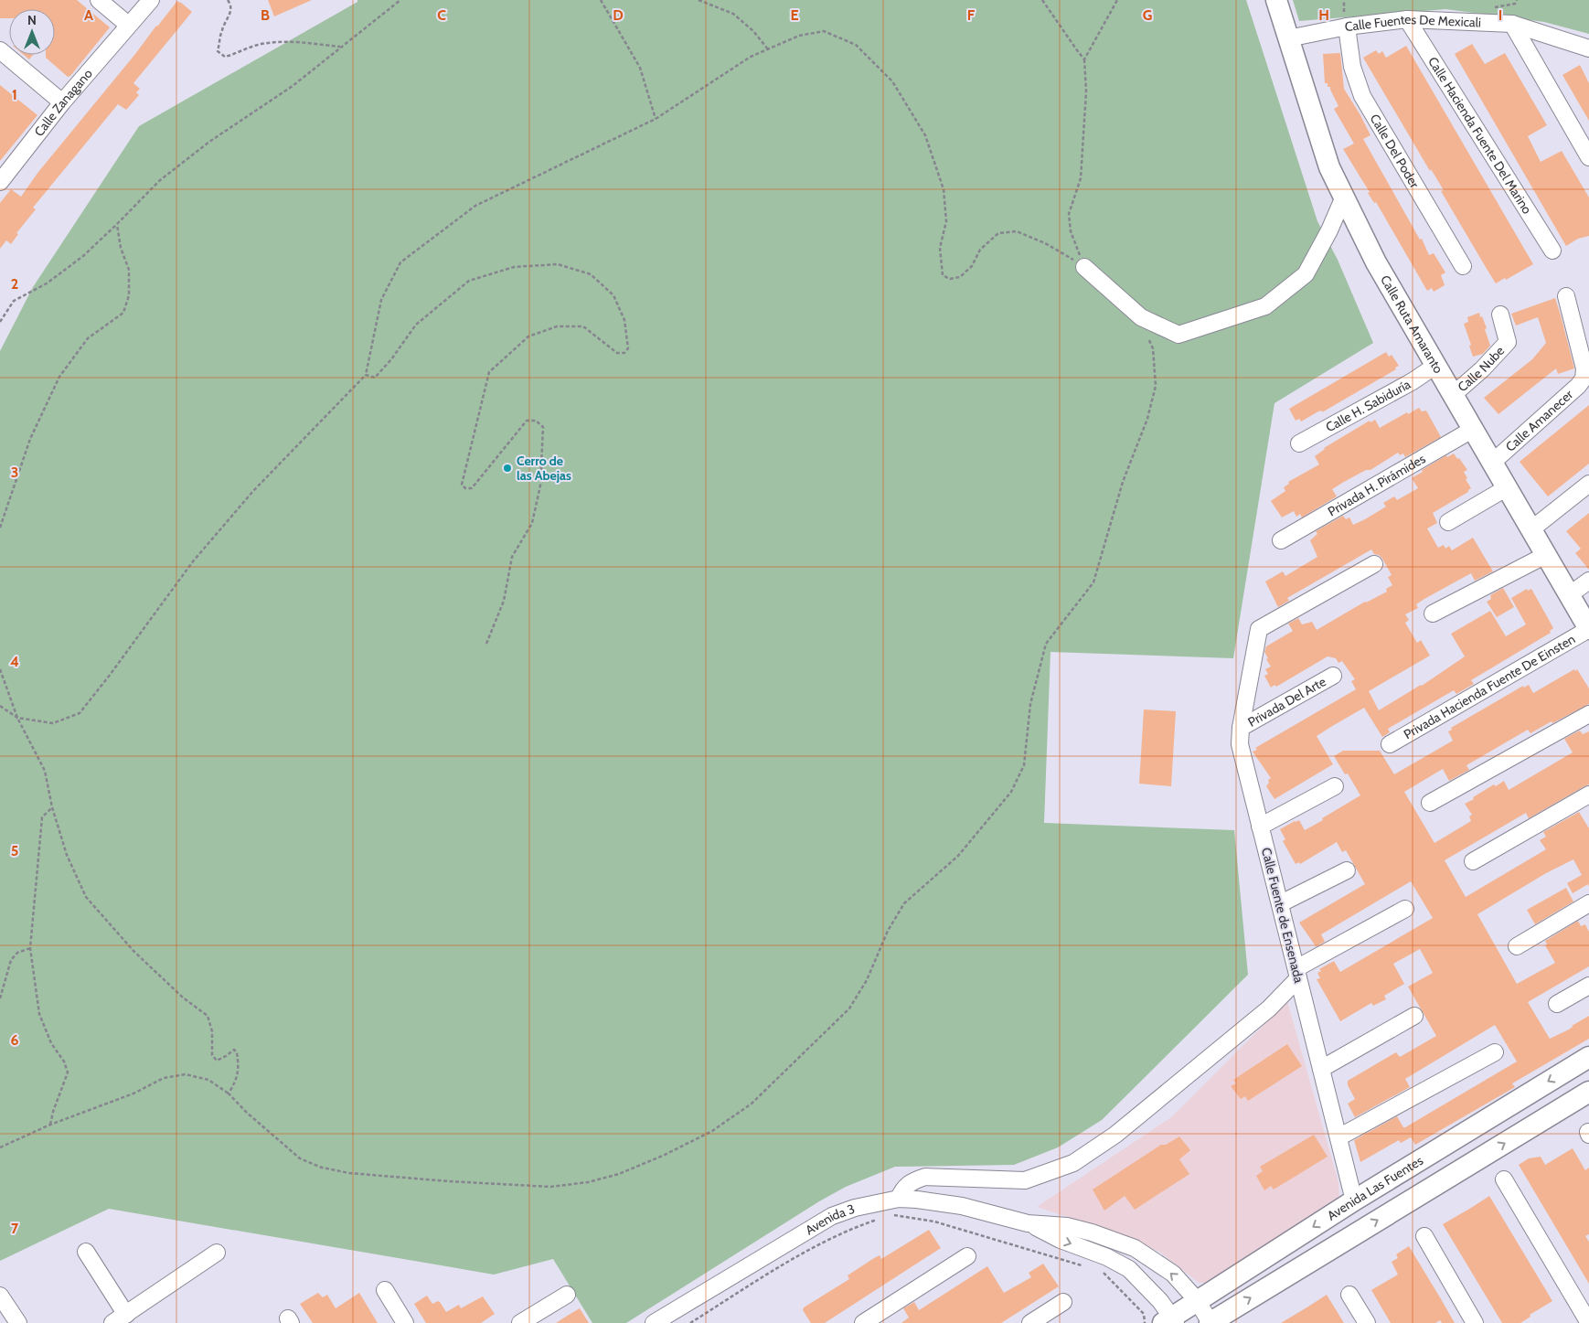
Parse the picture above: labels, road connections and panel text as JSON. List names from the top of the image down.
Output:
{
  "streets": {
    "main road": ["Calle Ruta Amaranto", "Avenida Las Fuentes"],
    "street": [
      "Calle Fuentes De Mexicali",
      "Calle Zanagano",
      "Calle Hacienda Fuente Del Marino",
      "Calle Del Poder",
      "Calle Nube",
      "Calle H. Sabiduría",
      "Calle Amanecer",
      "Privada H. Pirámides",
      "Privada Hacienda Fuente De Einsten",
      "Privada Del Arte",
      "Calle Fuente de Ensenada",
      "Avenida 3"
    ]
  },
  "crossings": [
    ["Calle Fuentes De Mexicali", "Calle Hacienda Fuente Del Marino"],
    ["Calle Fuentes De Mexicali", "Calle Del Poder"],
    ["Calle Fuentes De Mexicali", "Calle Ruta Amaranto"],
    ["Calle Ruta Amaranto", "Calle Nube"],
    ["Calle Ruta Amaranto", "Calle H. Sabiduría"],
    ["Calle Ruta Amaranto", "Calle Amanecer"],
    ["Calle Ruta Amaranto", "Privada H. Pirámides"],
    ["Calle Ruta Amaranto", "Privada Hacienda Fuente De Einsten"],
    ["Privada Del Arte", "Calle Fuente de Ensenada"],
    ["Calle Fuente de Ensenada", "Avenida Las Fuentes"],
    ["Avenida Las Fuentes", "Avenida 3"]
  ],
  "places": ["Cerro de las Abejas"],
  "north": "top",
  "grid": {
    "columns": [
      "A",
      "B",
      "C",
      "D",
      "E",
      "F",
      "G",
      "H",
      "I"
    ],
    "rows": [
      "1",
      "2",
      "3",
      "4",
      "5",
      "6",
      "7"
    ]
  }
}
